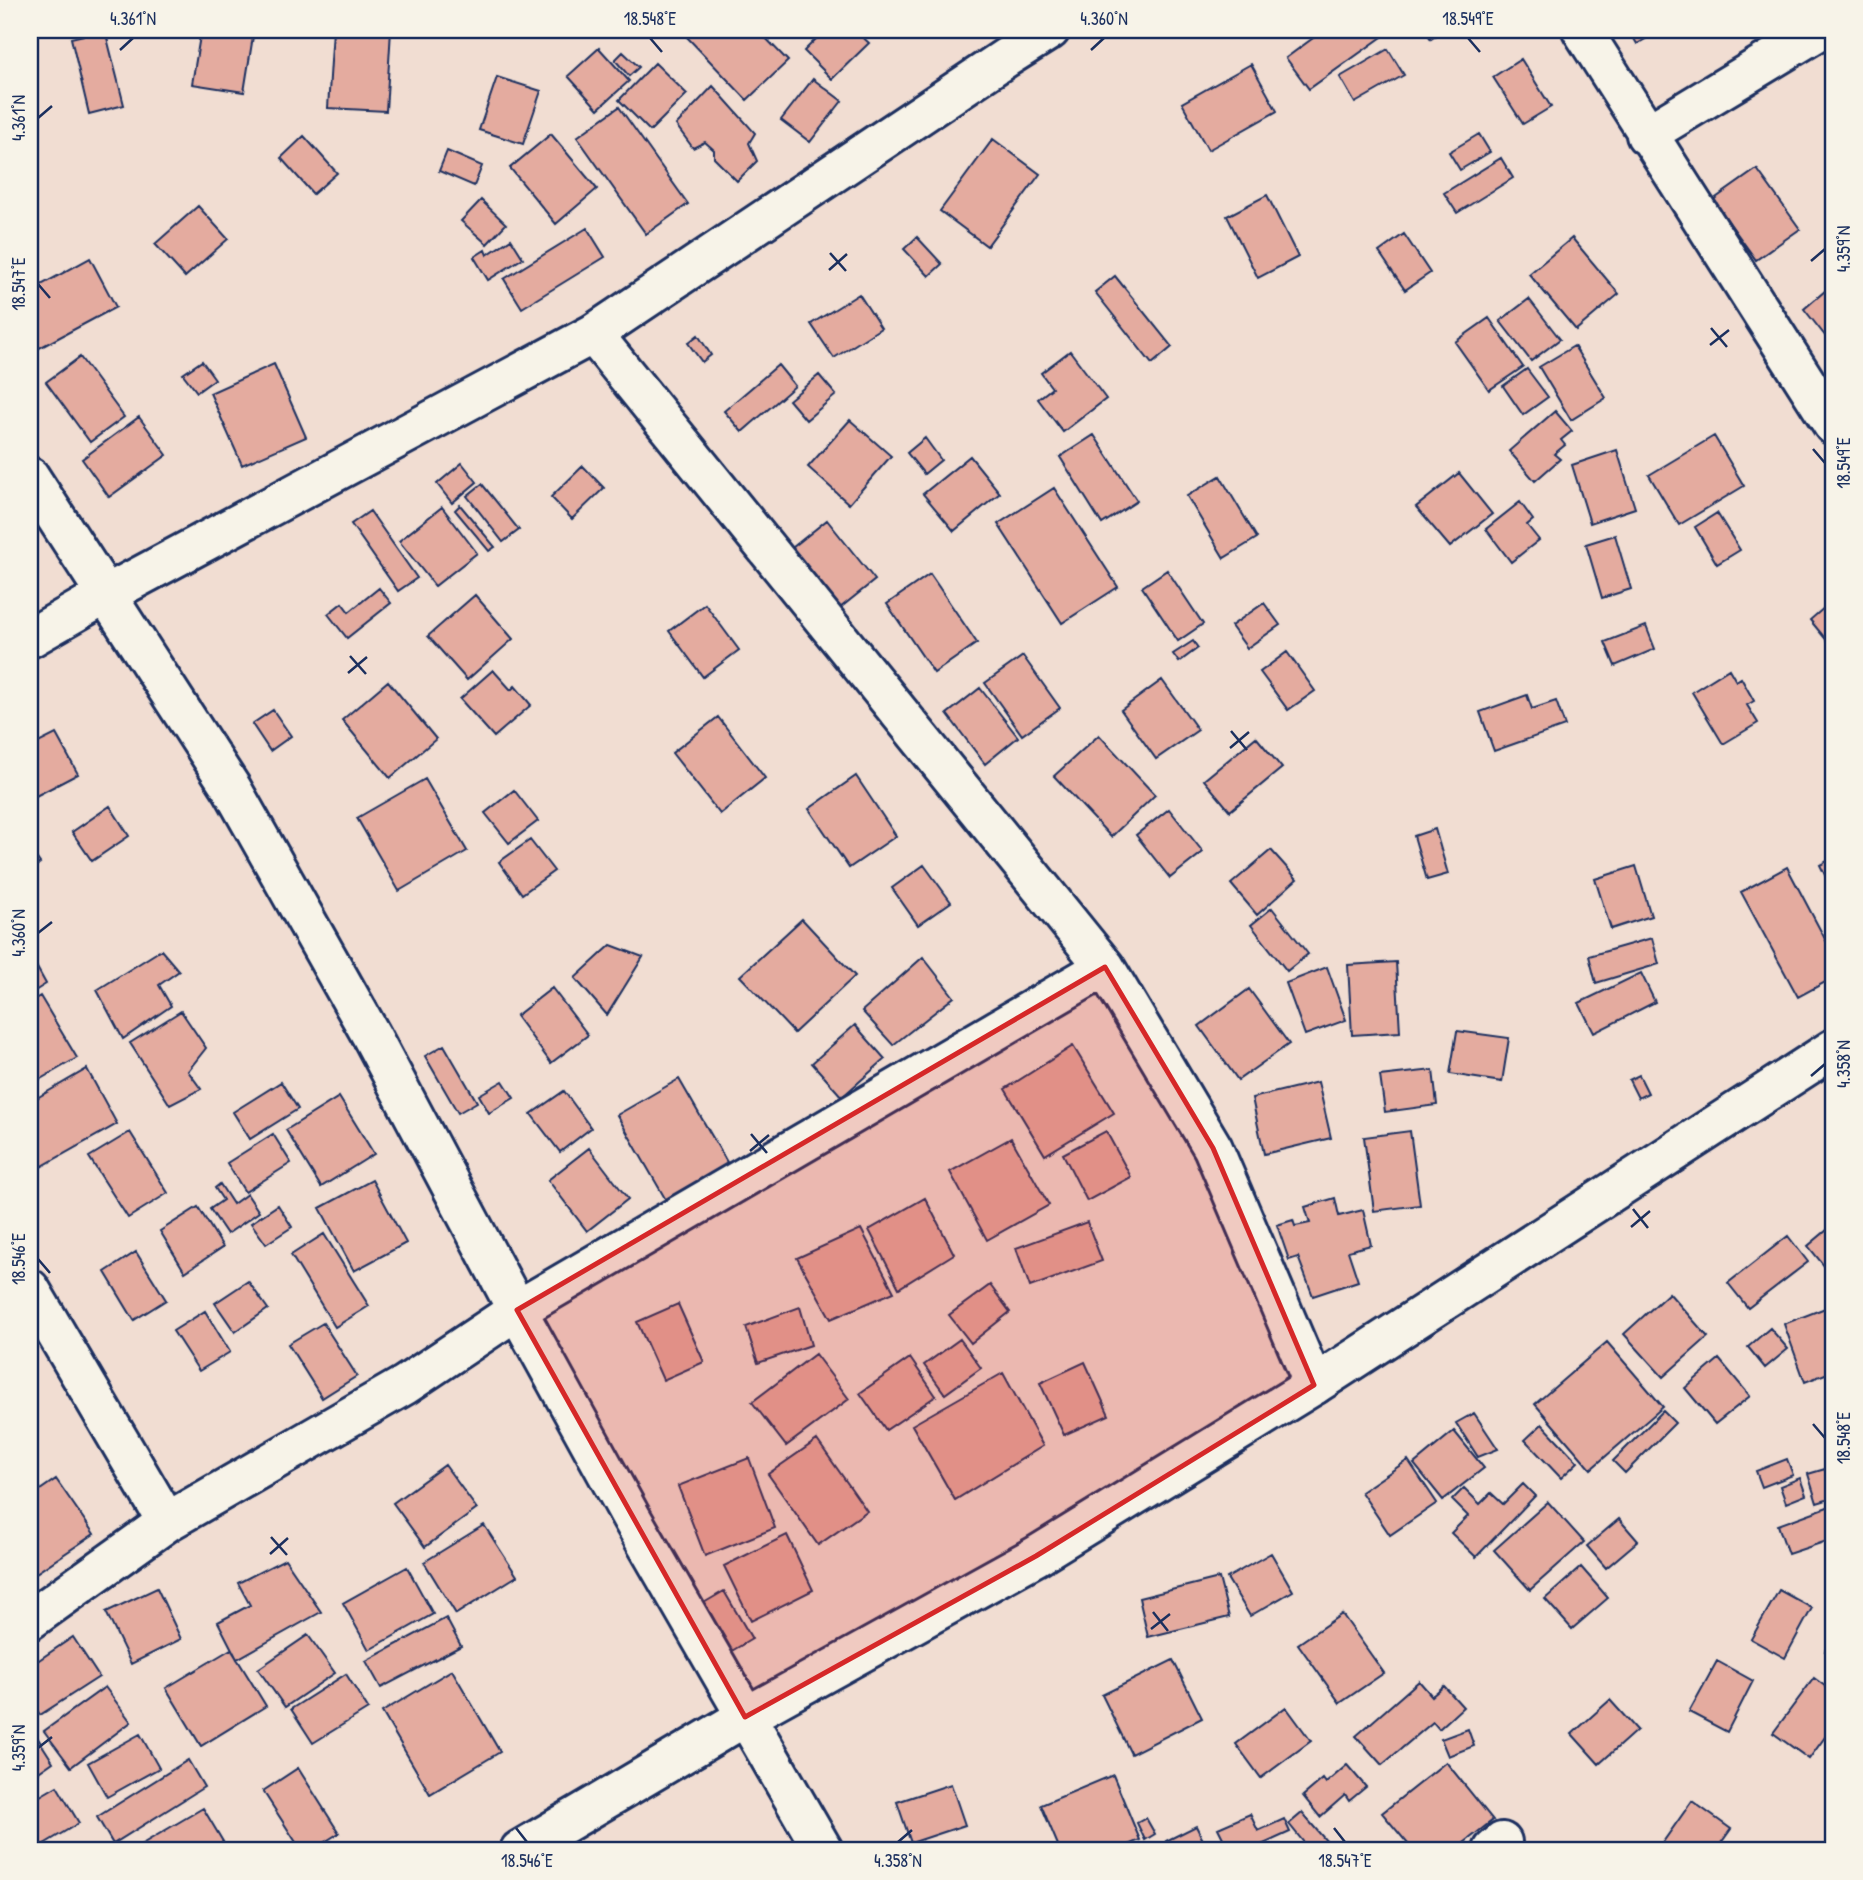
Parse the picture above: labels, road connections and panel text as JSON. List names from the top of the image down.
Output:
{
  "coordinates": [
    "4.361°N",
    "18.548°E",
    "4.360°N",
    "18.549°E",
    "4.359°N",
    "18.547°E",
    "4.358°N",
    "18.546°E"
  ]
}
